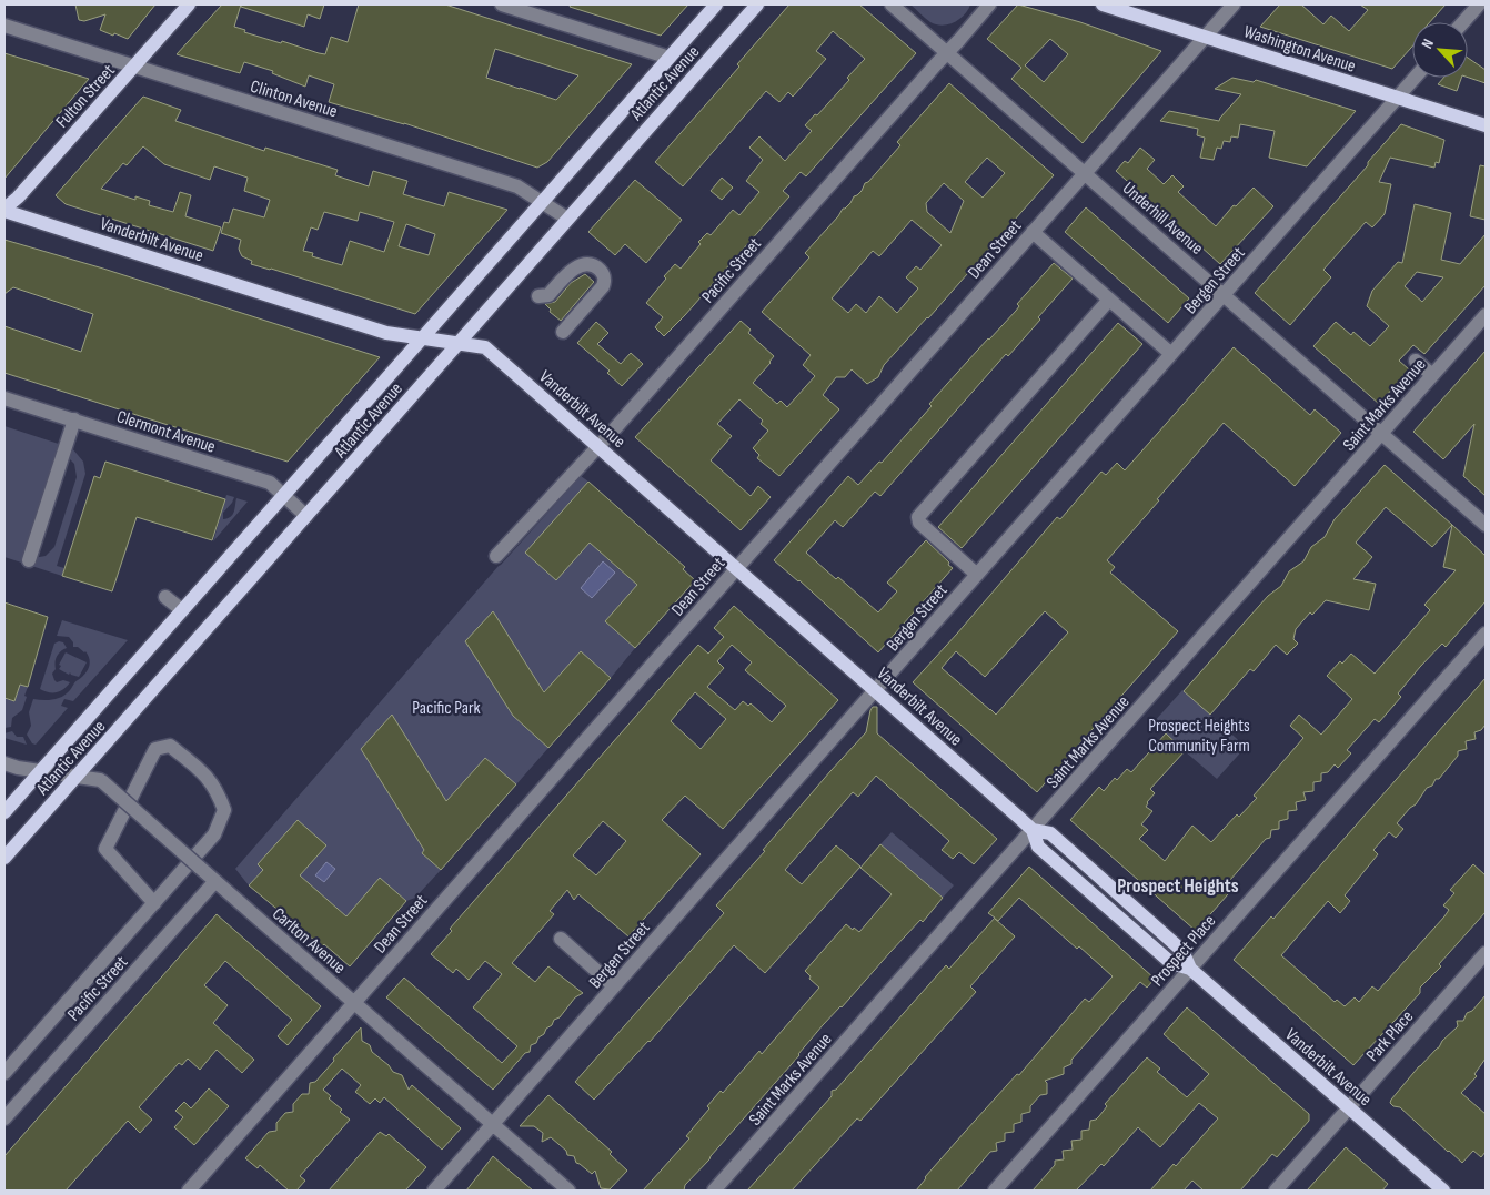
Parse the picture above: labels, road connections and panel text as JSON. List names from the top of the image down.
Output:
{
  "streets": {
    "main road": [
      "Washington Avenue",
      "Atlantic Avenue",
      "Fulton Street",
      "Vanderbilt Avenue"
    ],
    "street": [
      "Clinton Avenue",
      "Underhill Avenue",
      "Dean Street",
      "Pacific Street",
      "Bergen Street",
      "Saint Marks Avenue",
      "Clermont Avenue",
      "Carlton Avenue",
      "Prospect Place",
      "Park Place"
    ]
  },
  "crossings": [
    ["Washington Avenue", "Dean Street"],
    ["Washington Avenue", "Bergen Street"],
    ["Atlantic Avenue", "Clinton Avenue"],
    ["Atlantic Avenue", "Vanderbilt Avenue"],
    ["Atlantic Avenue", "Clermont Avenue"],
    ["Atlantic Avenue", "Carlton Avenue"],
    ["Fulton Street", "Clinton Avenue"],
    ["Fulton Street", "Vanderbilt Avenue"],
    ["Underhill Avenue", "Dean Street"],
    ["Underhill Avenue", "Pacific Street"],
    ["Underhill Avenue", "Bergen Street"],
    ["Underhill Avenue", "Saint Marks Avenue"],
    ["Vanderbilt Avenue", "Dean Street"],
    ["Vanderbilt Avenue", "Pacific Street"],
    ["Vanderbilt Avenue", "Bergen Street"],
    ["Vanderbilt Avenue", "Saint Marks Avenue"],
    ["Vanderbilt Avenue", "Prospect Place"],
    ["Vanderbilt Avenue", "Park Place"],
    ["Dean Street", "Carlton Avenue"],
    ["Pacific Street", "Carlton Avenue"],
    ["Bergen Street", "Carlton Avenue"]
  ],
  "districts": ["Prospect Heights"],
  "parks": ["Pacific Park", "Prospect Heights Community Farm"],
  "north": "top left"
}
